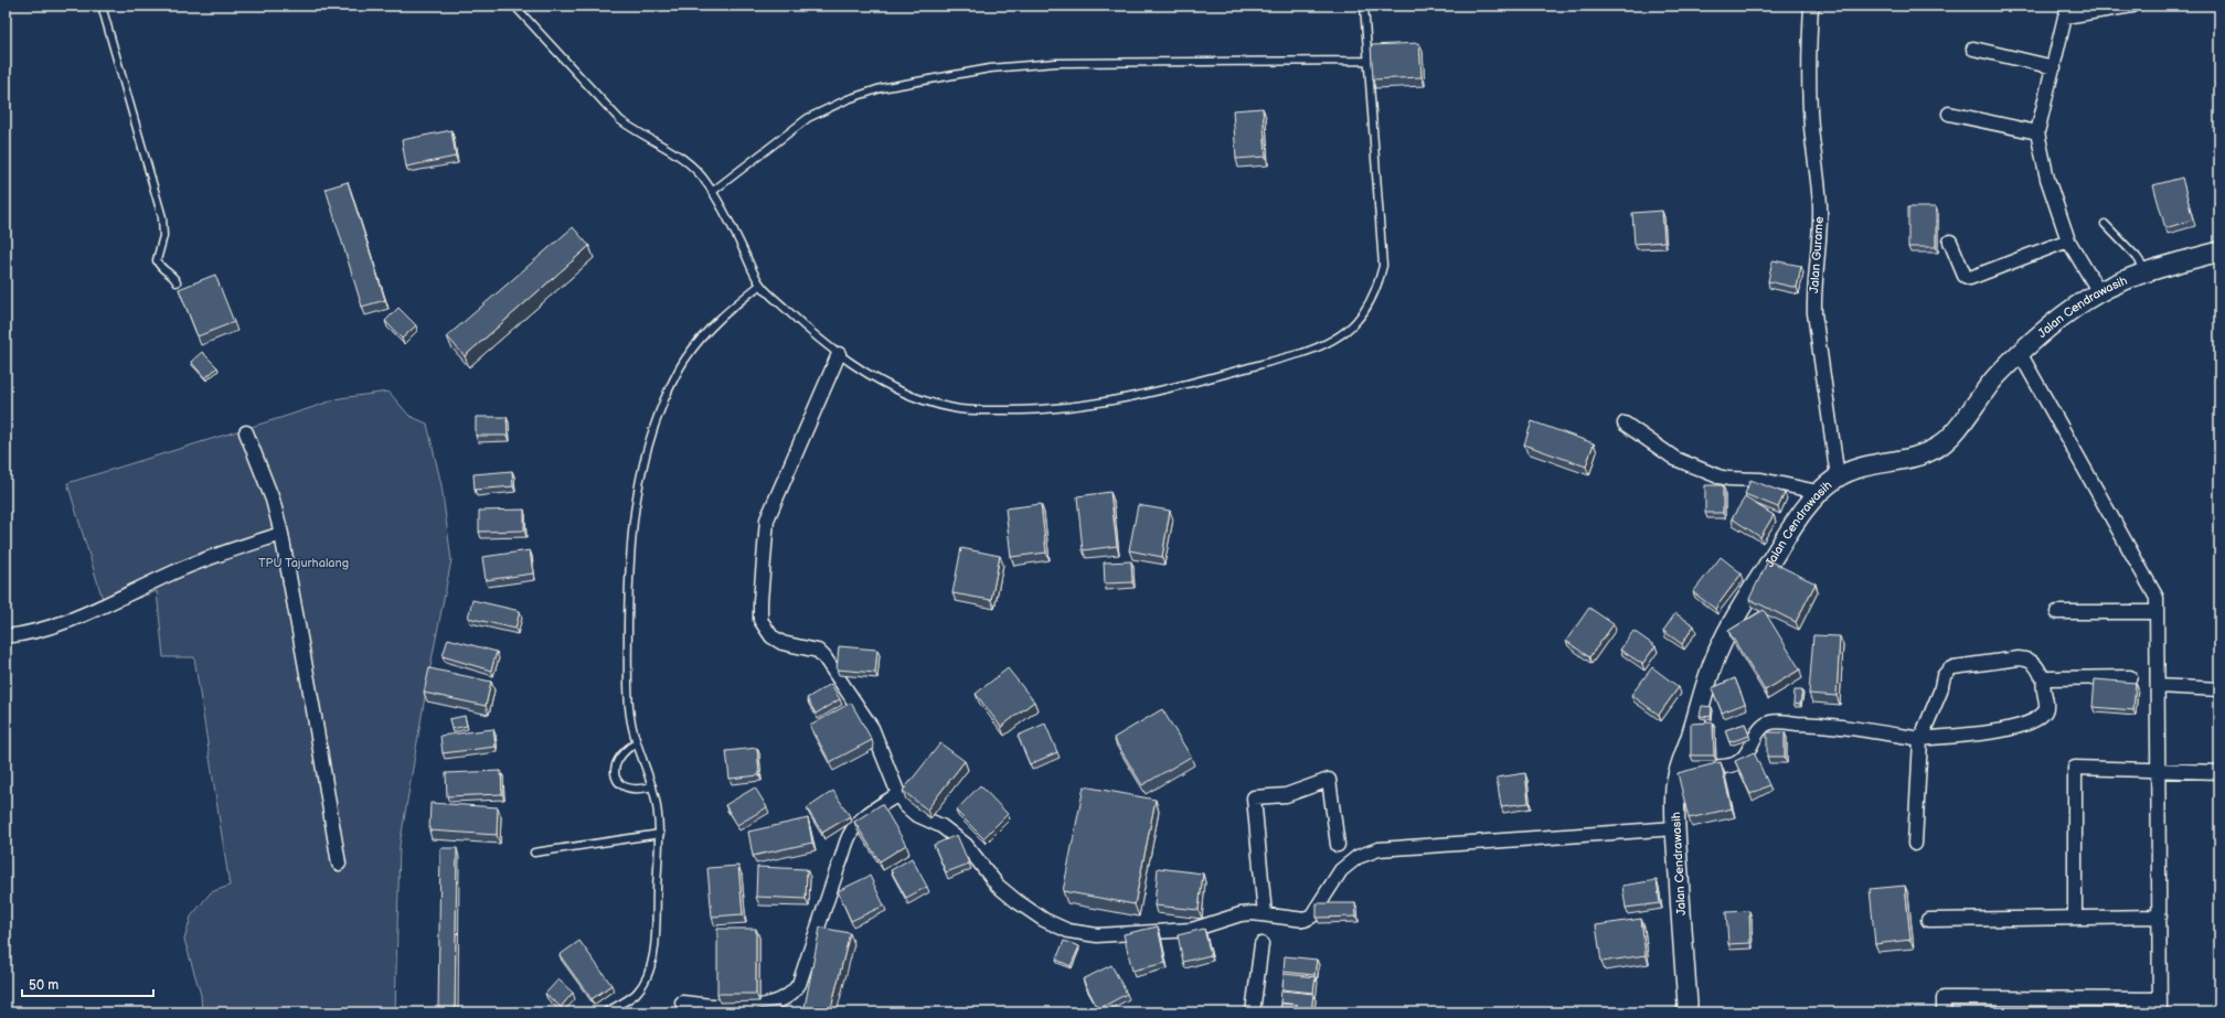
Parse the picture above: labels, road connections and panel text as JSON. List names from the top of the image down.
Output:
{
  "streets": {
    "street": ["Jalan Gurame", "Jalan Cendrawasih"]
  },
  "crossings": [
    ["Jalan Gurame", "Jalan Cendrawasih"]
  ],
  "parks": ["TPU Tajurhalang"],
  "scale_bar": "50 m"
}
